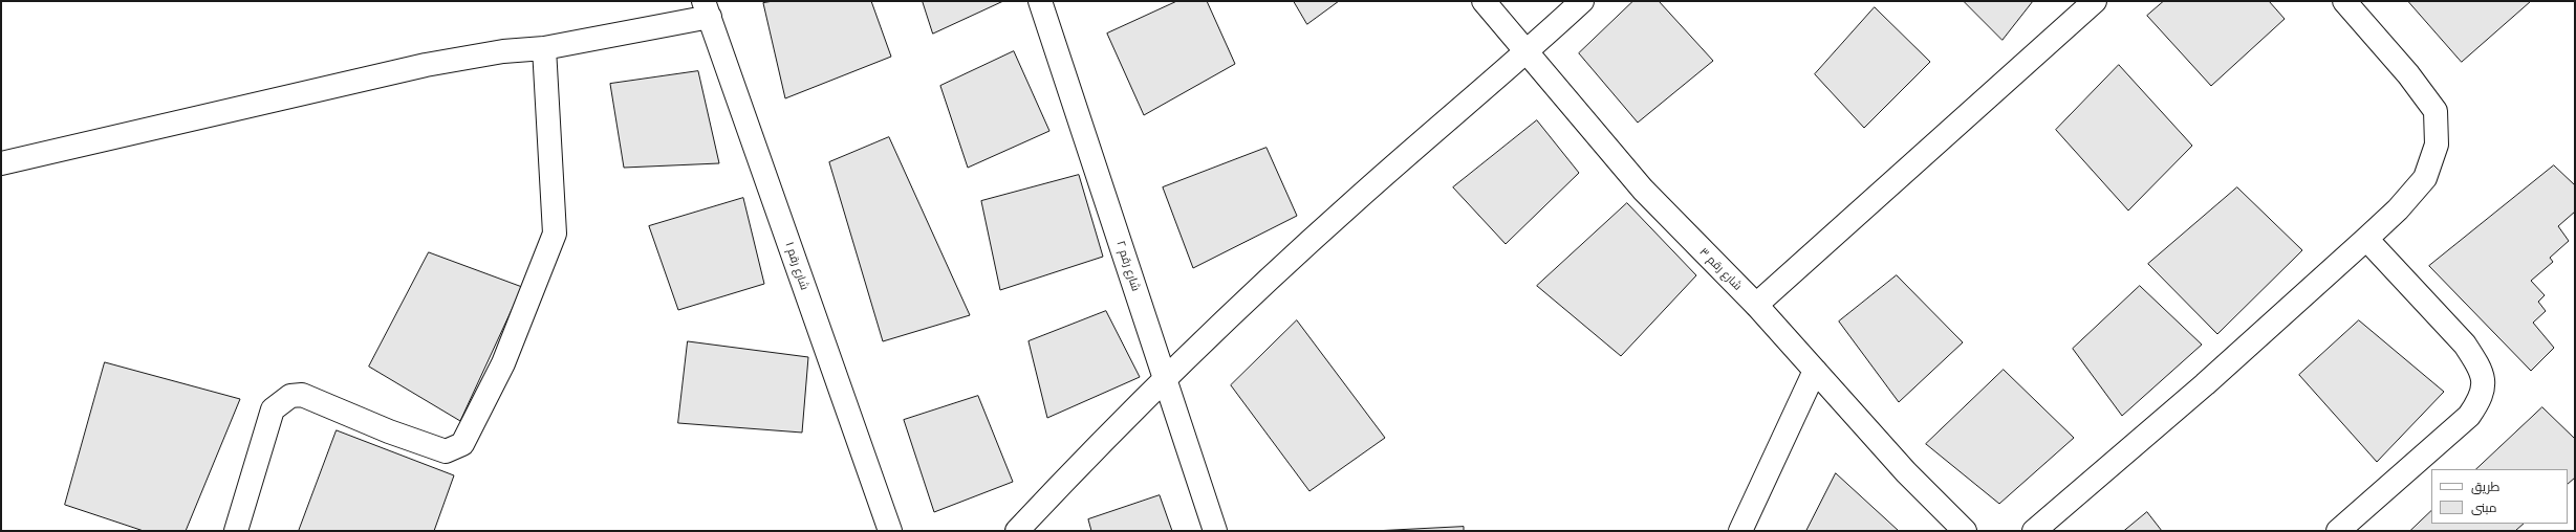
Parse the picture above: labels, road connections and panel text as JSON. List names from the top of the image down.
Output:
{
  "streets": {
    "street": ["شارع رقم ١", "شارع رقم ٢", "شارع رقم ٣"]
  },
  "legend": ["طريق", "مبنى"]
}
